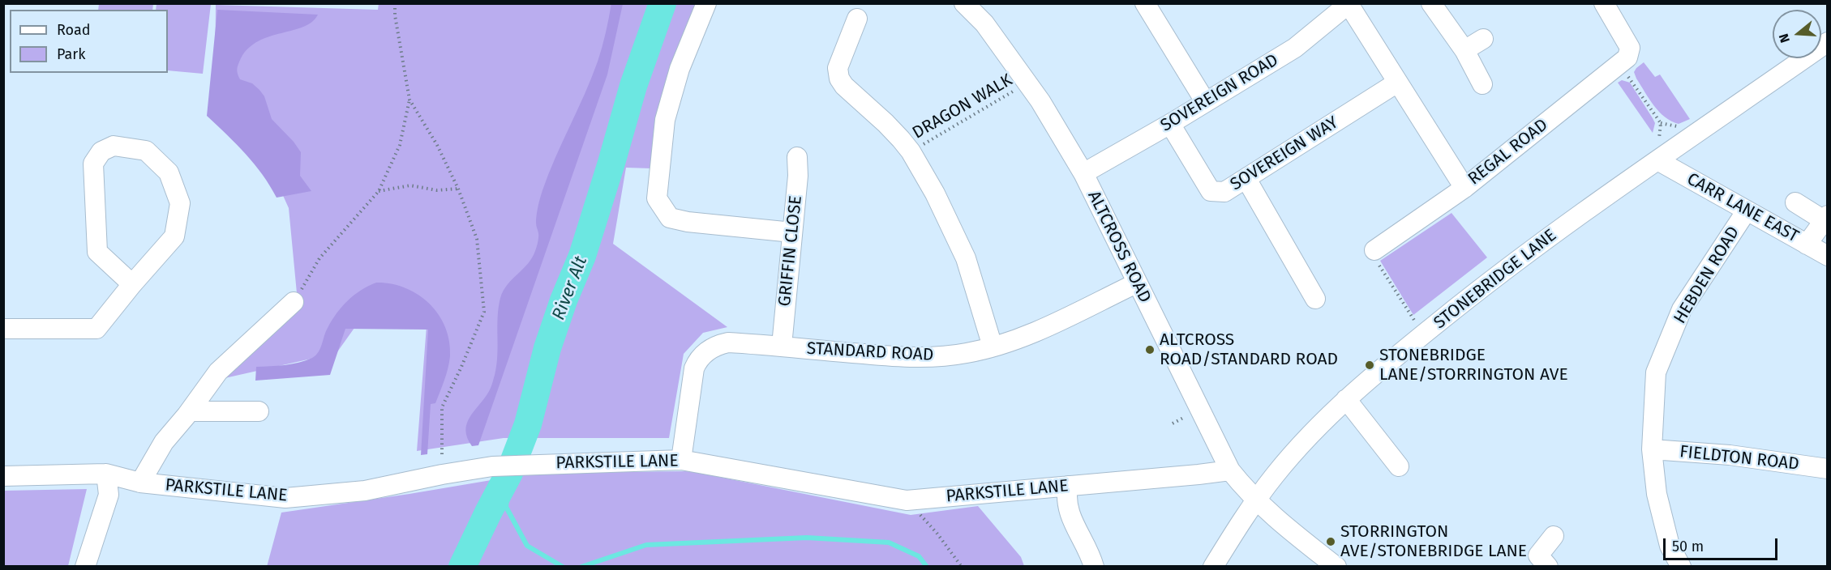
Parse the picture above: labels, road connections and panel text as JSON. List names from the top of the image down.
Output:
{
  "streets": {
    "street": [
      "SOVEREIGN ROAD",
      "REGAL ROAD",
      "SOVEREIGN WAY",
      "CARR LANE EAST",
      "ALTCROSS ROAD",
      "GRIFFIN CLOSE",
      "HEBDEN ROAD",
      "STONEBRIDGE LANE",
      "STANDARD ROAD",
      "FIELDTON ROAD",
      "PARKSTILE LANE"
    ],
    "path": ["DRAGON WALK"]
  },
  "crossings": [
    ["SOVEREIGN ROAD", "REGAL ROAD"],
    ["SOVEREIGN ROAD", "SOVEREIGN WAY"],
    ["SOVEREIGN ROAD", "ALTCROSS ROAD"],
    ["DRAGON WALK", "ALTCROSS ROAD"],
    ["REGAL ROAD", "SOVEREIGN WAY"],
    ["CARR LANE EAST", "HEBDEN ROAD"],
    ["CARR LANE EAST", "STONEBRIDGE LANE"],
    ["ALTCROSS ROAD", "STONEBRIDGE LANE"],
    ["ALTCROSS ROAD", "STANDARD ROAD"],
    ["ALTCROSS ROAD", "PARKSTILE LANE"],
    ["GRIFFIN CLOSE", "STANDARD ROAD"],
    ["HEBDEN ROAD", "FIELDTON ROAD"],
    ["STANDARD ROAD", "PARKSTILE LANE"]
  ],
  "water": ["River Alt"],
  "places": ["ALTCROSS ROAD/STANDARD ROAD", "STONEBRIDGE LANE/STORRINGTON AVE", "STORRINGTON AVE/STONEBRIDGE LANE"],
  "legend": ["Road", "Park"],
  "scale_bar": "50 m",
  "north": "left"
}
